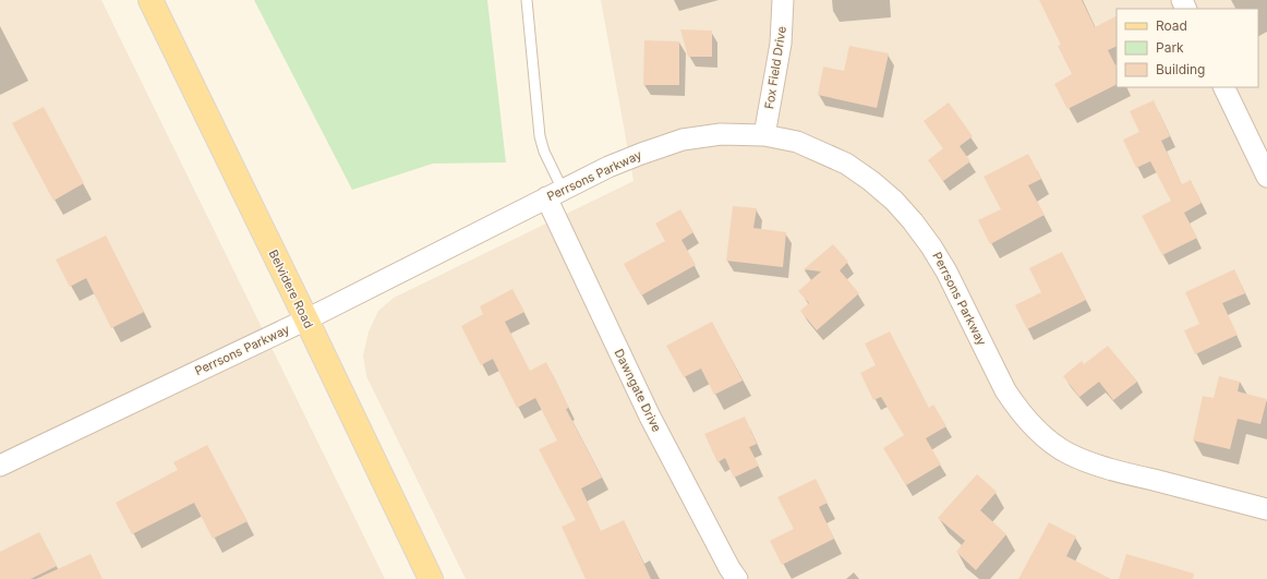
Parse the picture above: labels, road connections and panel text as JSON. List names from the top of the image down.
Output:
{
  "streets": {
    "main road": ["Belvidere Road"],
    "street": ["Fox Field Drive", "Perrsons Parkway", "Dawngate Drive"]
  },
  "crossings": [
    ["Fox Field Drive", "Perrsons Parkway"],
    ["Perrsons Parkway", "Belvidere Road"],
    ["Perrsons Parkway", "Dawngate Drive"]
  ],
  "legend": ["Road", "Park", "Building"]
}
